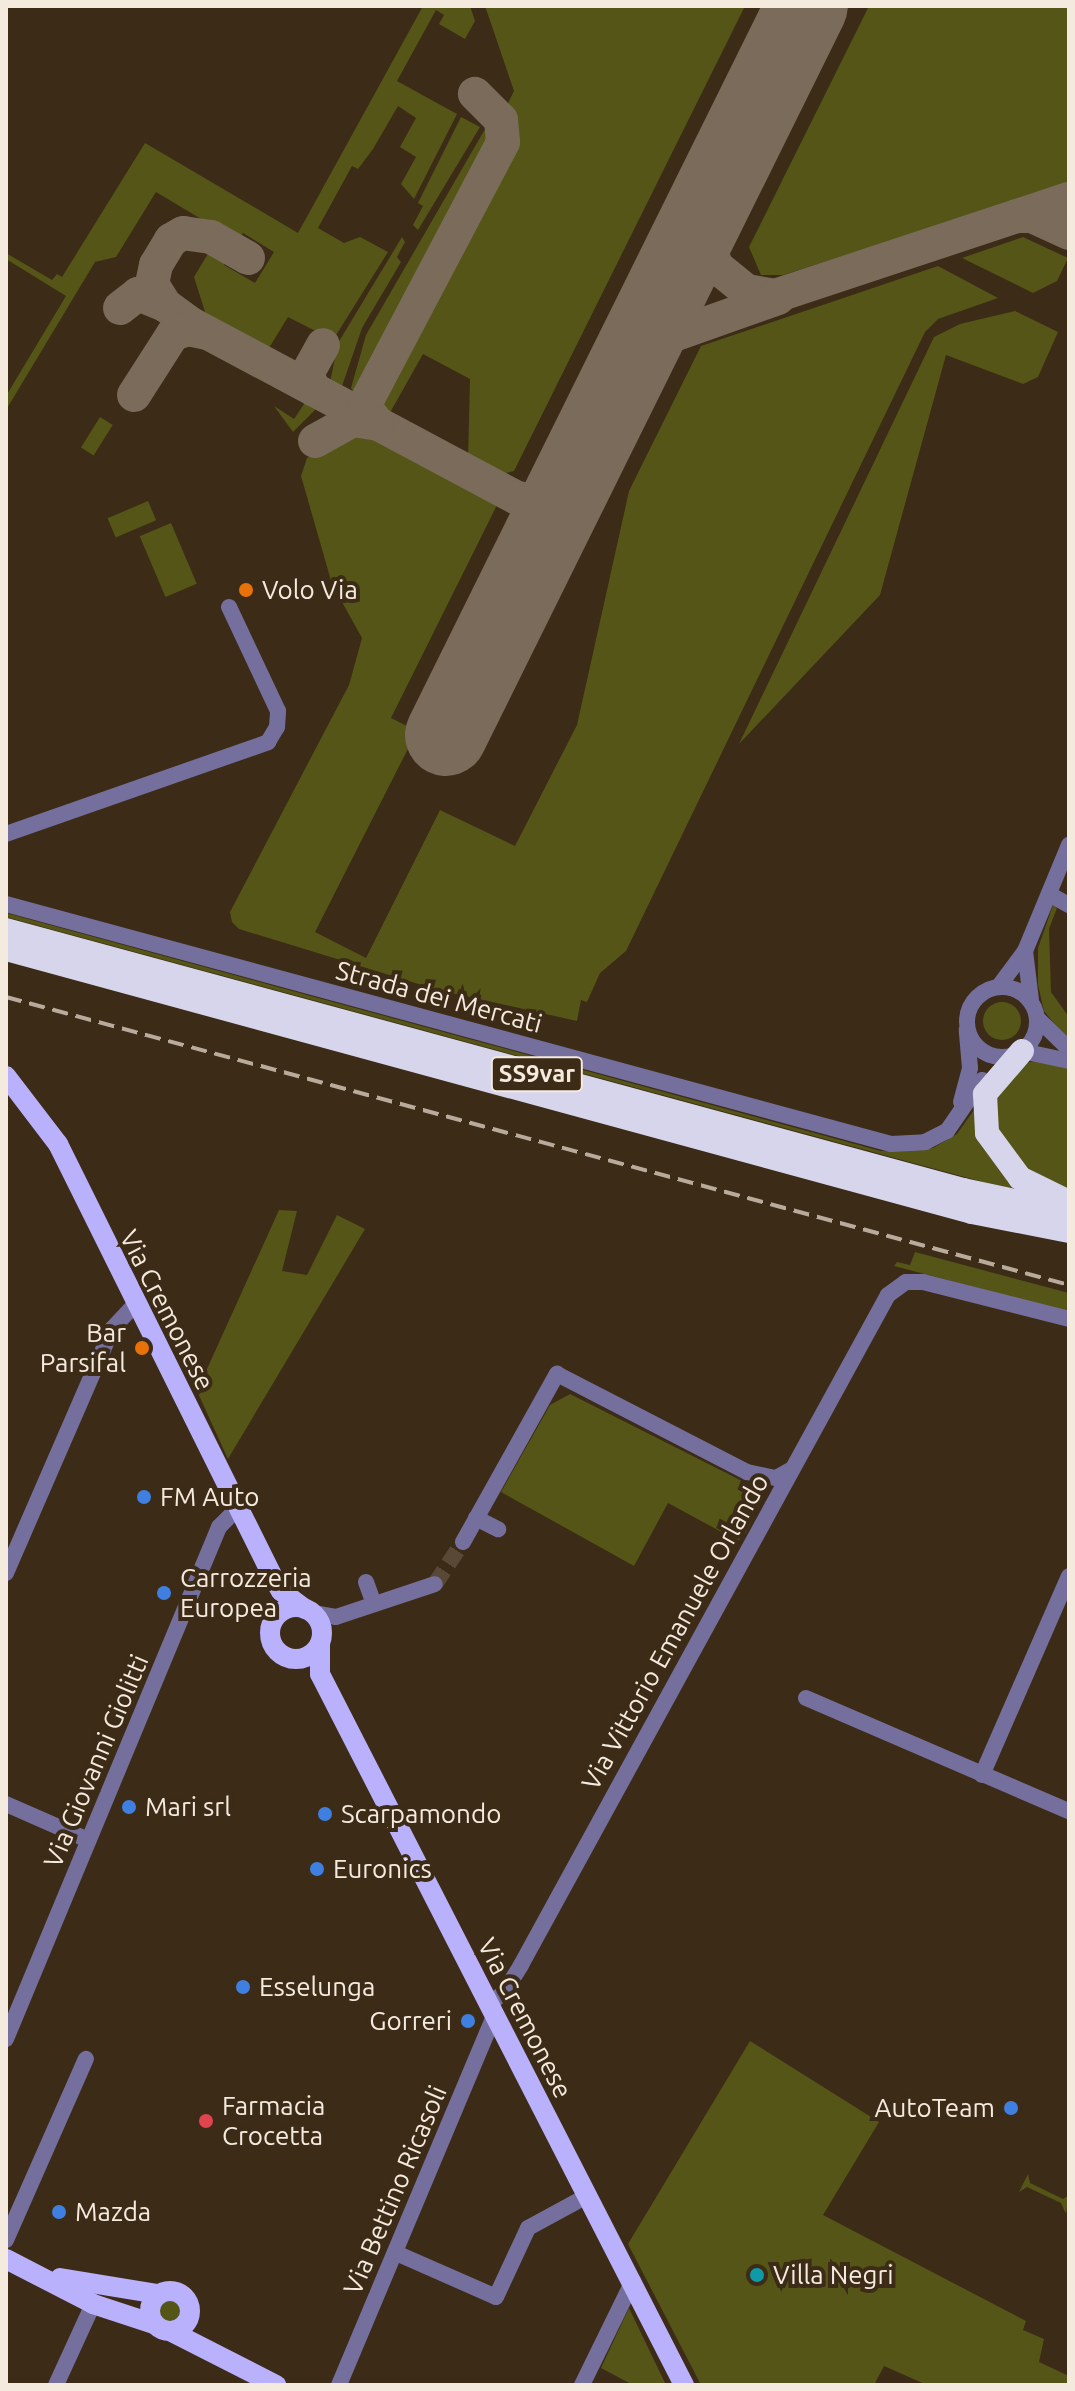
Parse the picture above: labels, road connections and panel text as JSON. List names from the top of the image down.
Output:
{
  "streets": {
    "highway": ["SS9var"],
    "main road": ["Via Cremonese"],
    "street": [
      "Strada dei Mercati",
      "Via Vittorio Emanuele Orlando",
      "Via Giovanni Giolitti",
      "Via Bettino Ricasoli"
    ]
  },
  "crossings": [
    ["Via Cremonese", "Via Vittorio Emanuele Orlando"],
    ["Via Cremonese", "Via Giovanni Giolitti"],
    ["Via Cremonese", "Via Bettino Ricasoli"],
    ["Via Vittorio Emanuele Orlando", "Via Bettino Ricasoli"]
  ],
  "places": [
    "Volo Via",
    "Bar Parsifal",
    "FM Auto",
    "Carrozzeria Europea",
    "Mari srl",
    "Scarpamondo",
    "Euronics",
    "Esselunga",
    "Gorreri",
    "AutoTeam",
    "Farmacia Crocetta",
    "Mazda",
    "Villa Negri"
  ]
}
